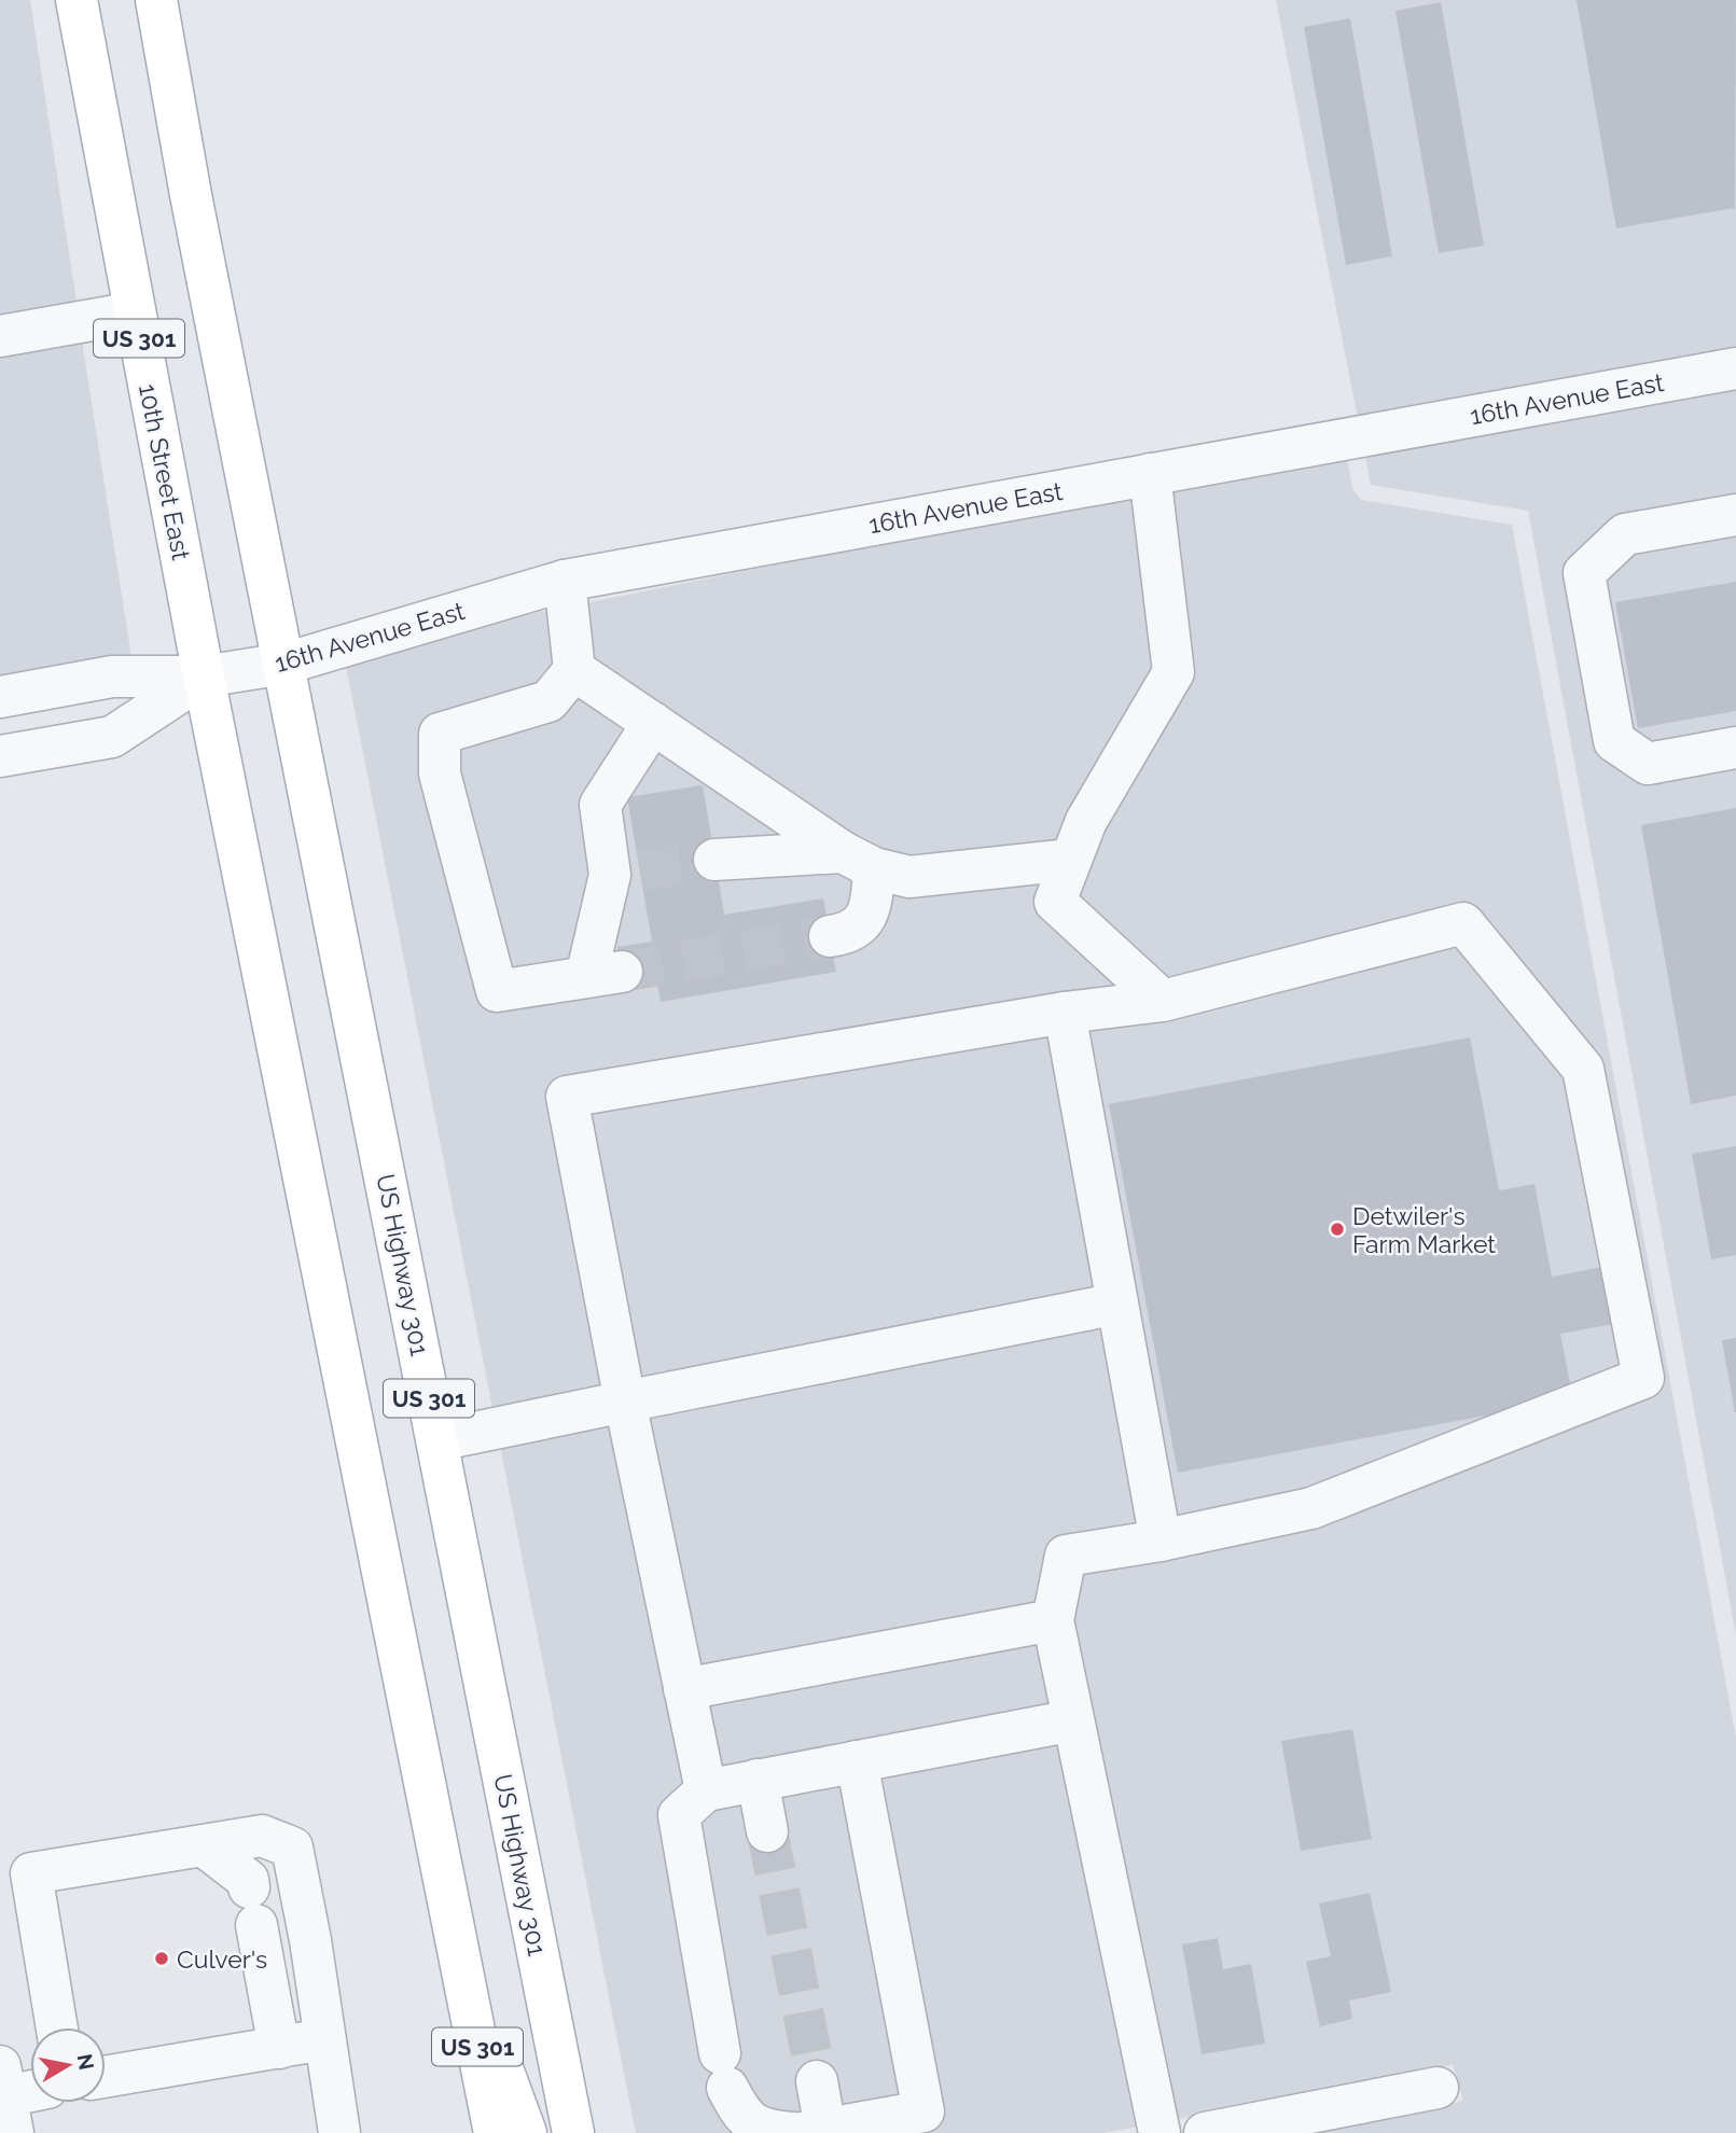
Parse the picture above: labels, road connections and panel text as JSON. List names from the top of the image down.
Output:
{
  "streets": {
    "main road": ["US 301", "10th Street East", "US Highway 301"],
    "street": ["16th Avenue East"]
  },
  "crossings": [
    ["US 301", "16th Avenue East"],
    ["US 301", "10th Street East"],
    ["US 301", "US Highway 301"],
    ["16th Avenue East", "10th Street East"],
    ["16th Avenue East", "US Highway 301"]
  ],
  "places": ["Detwiler's Farm Market", "Culver's"],
  "north": "right"
}
